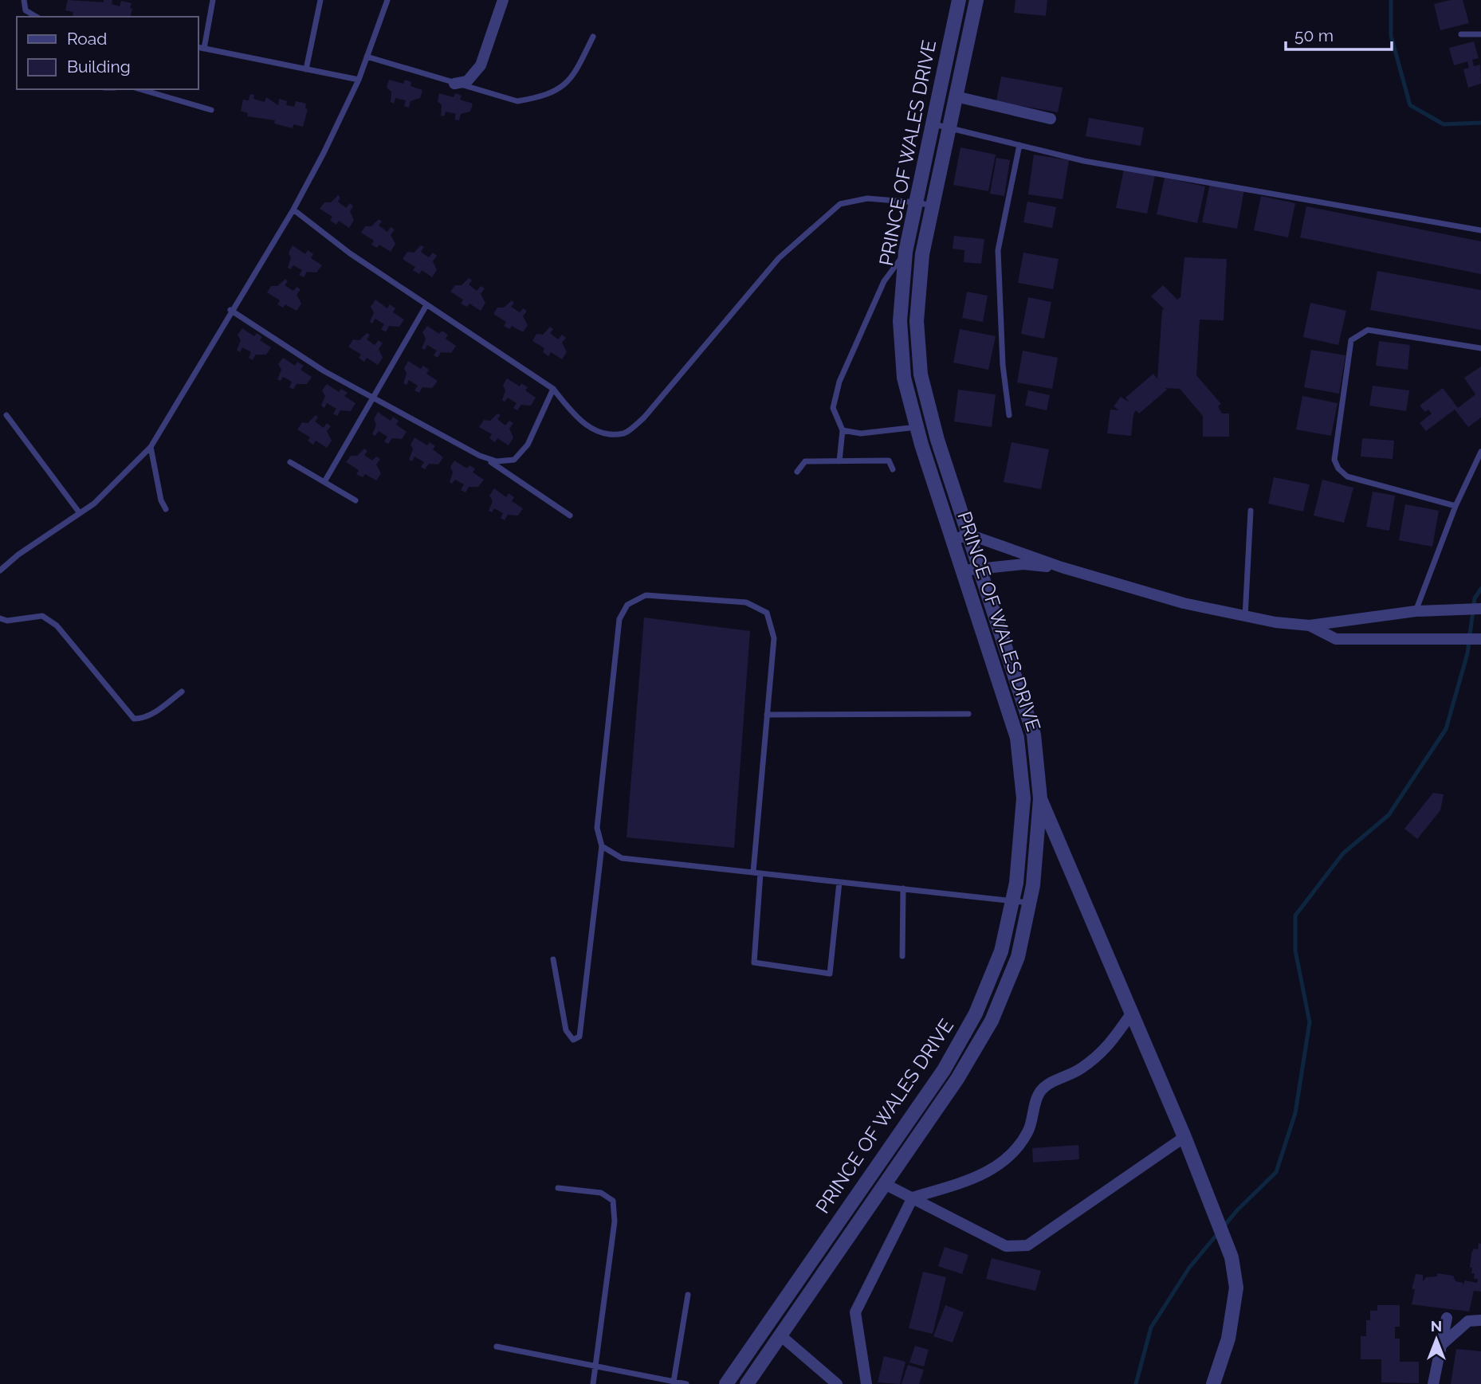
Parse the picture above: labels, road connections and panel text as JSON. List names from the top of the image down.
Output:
{
  "streets": {
    "street": ["PRINCE OF WALES DRIVE"]
  },
  "legend": ["Road", "Building"],
  "scale_bar": "50 m",
  "north": "top"
}
